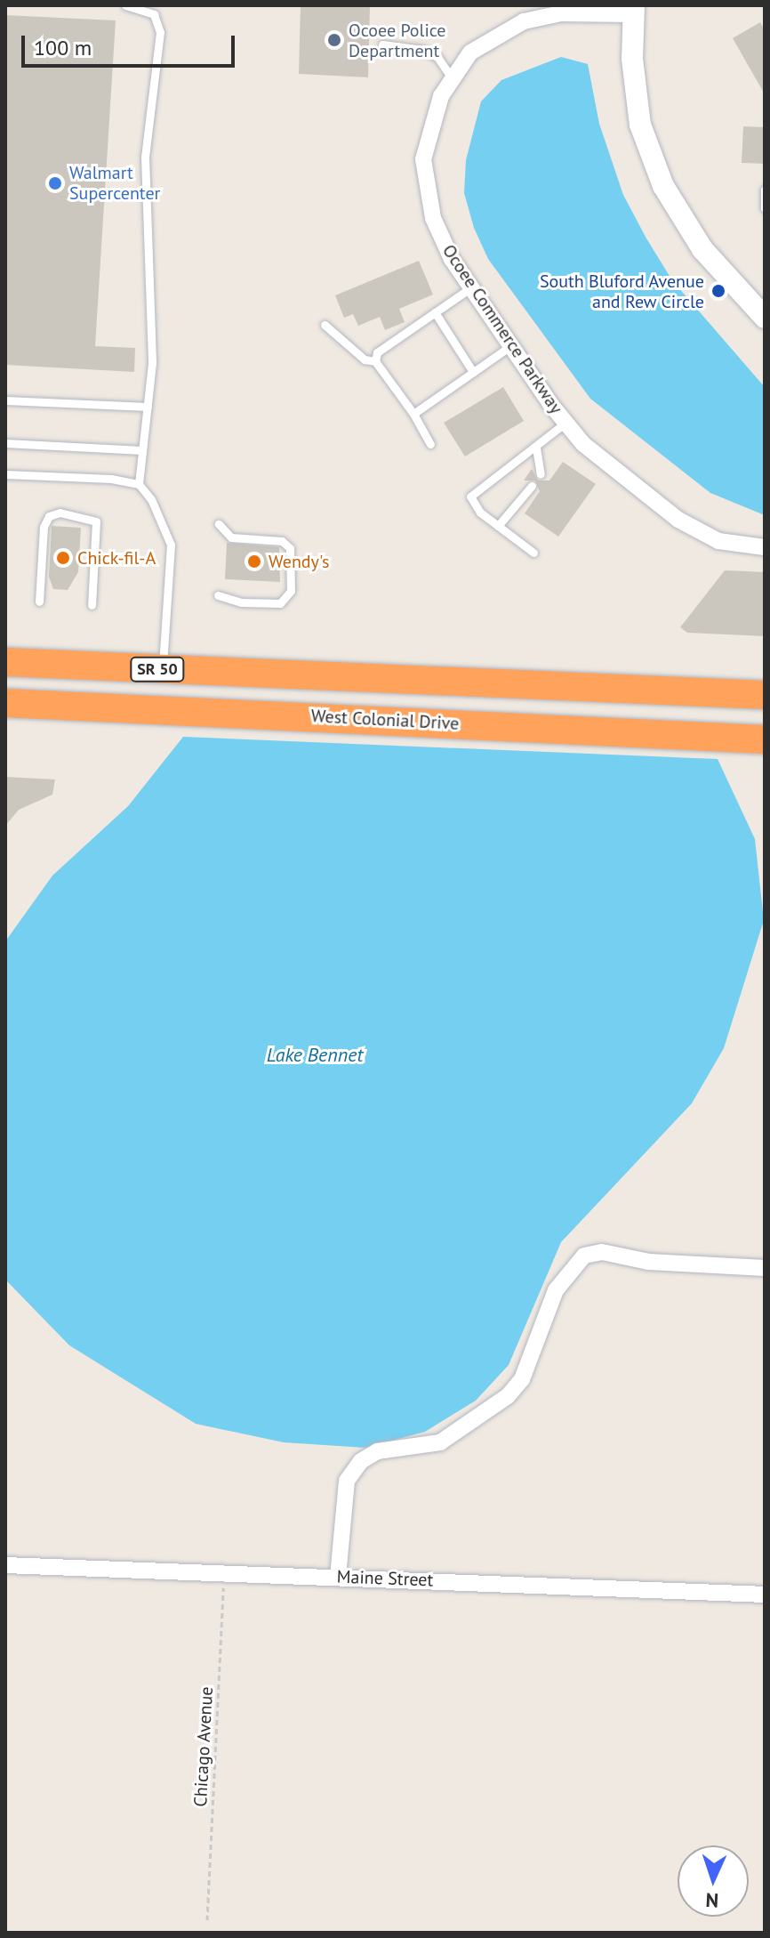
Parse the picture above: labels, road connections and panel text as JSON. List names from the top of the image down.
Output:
{
  "streets": {
    "highway": ["SR 50", "West Colonial Drive"],
    "street": ["Ocoee Commerce Parkway", "Maine Street"],
    "path": ["Chicago Avenue"]
  },
  "crossings": [
    ["Maine Street", "Chicago Avenue"]
  ],
  "water": ["Lake Bennet"],
  "places": [
    "Ocoee Police Department",
    "Walmart Supercenter",
    "South Bluford Avenue and Rew Circle",
    "Chick-fil-A",
    "Wendy's"
  ],
  "scale_bar": "100 m",
  "north": "bottom"
}
